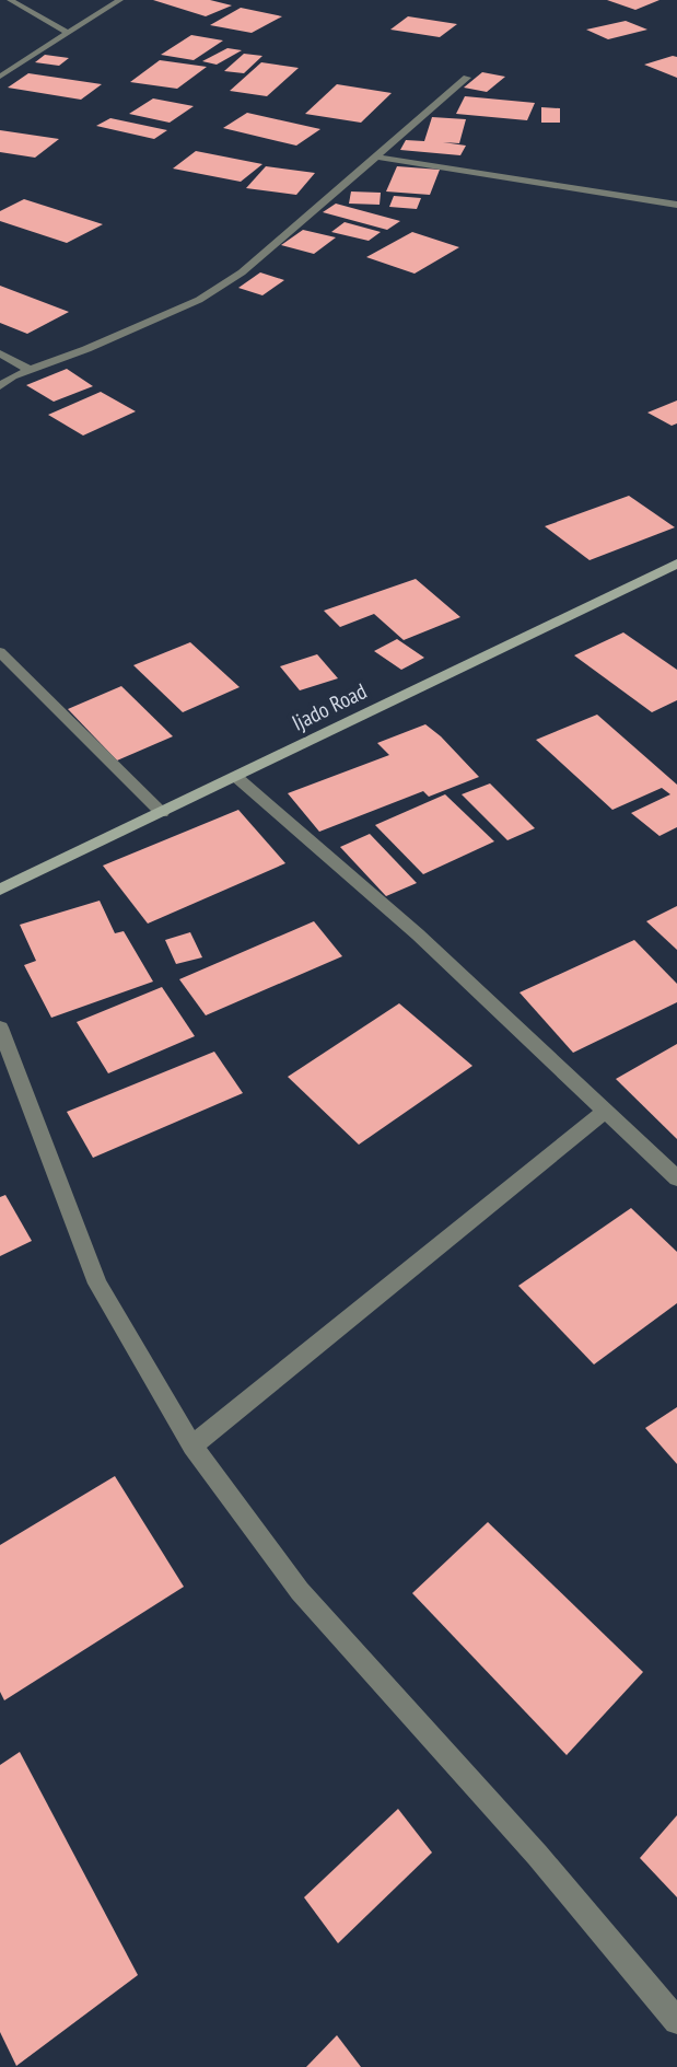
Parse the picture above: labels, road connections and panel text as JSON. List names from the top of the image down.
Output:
{
  "streets": {
    "street": ["Ijado Road"]
  }
}
